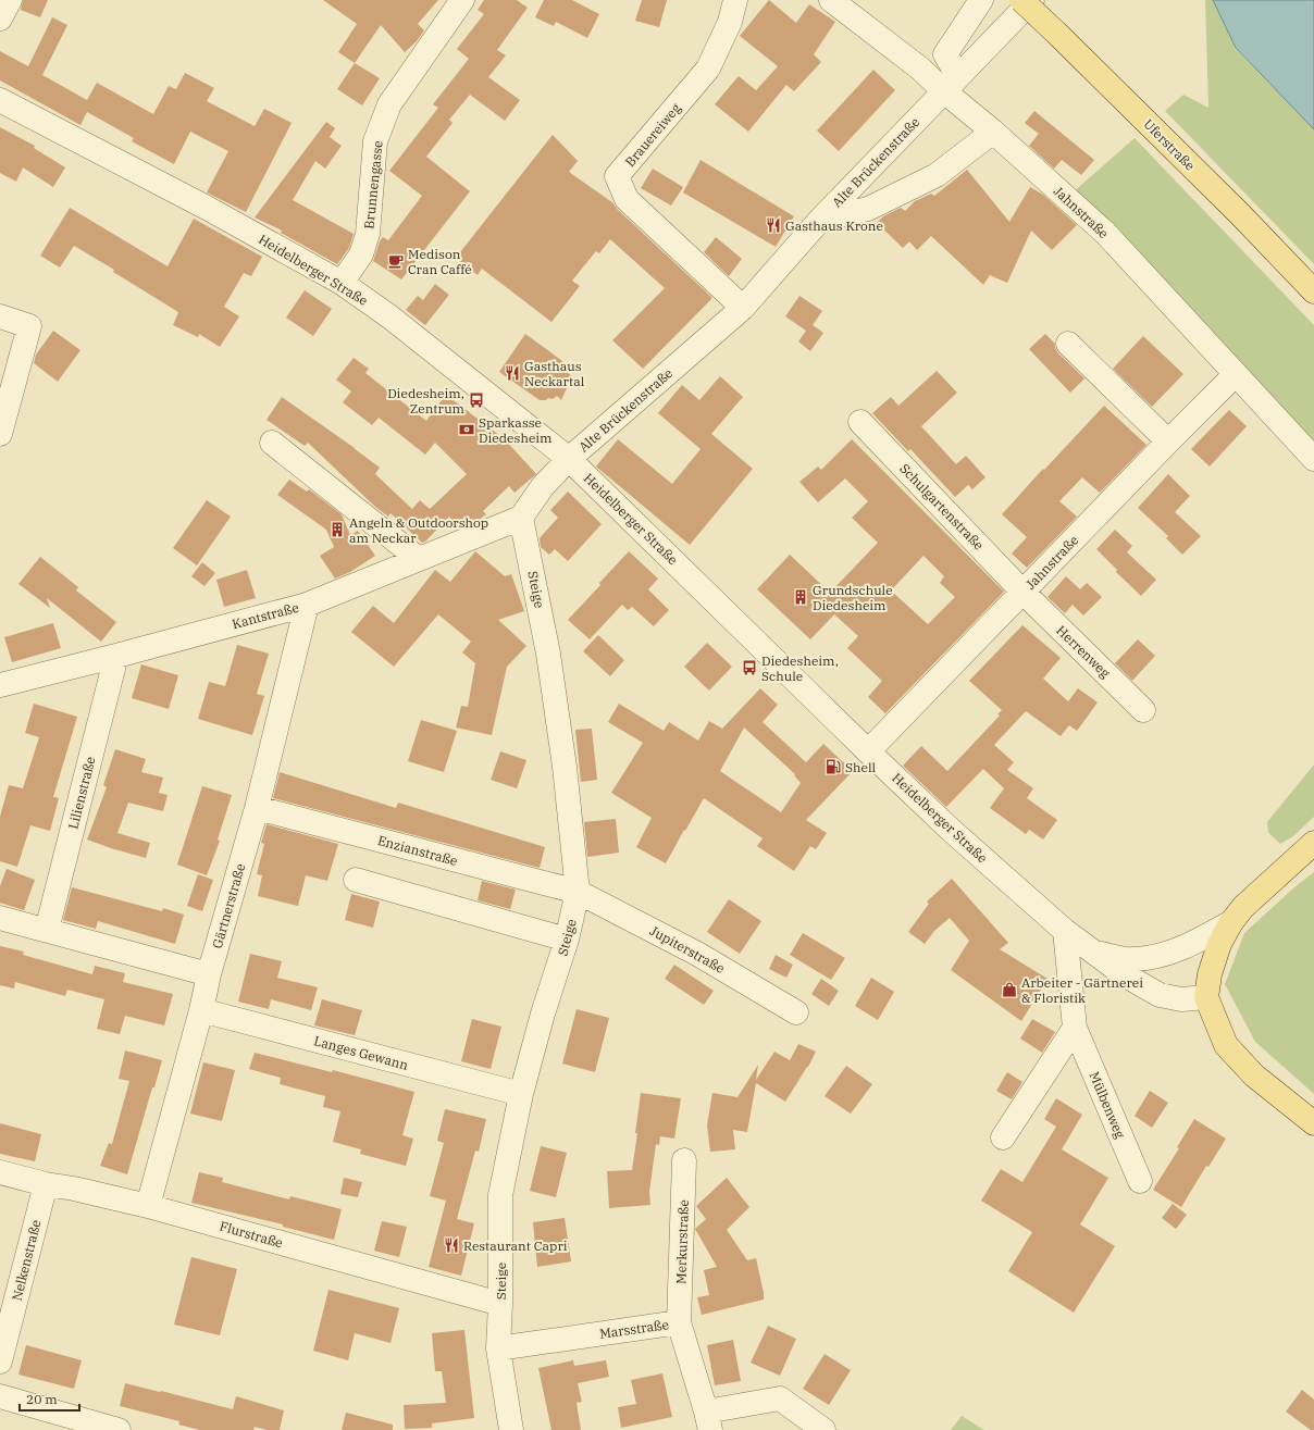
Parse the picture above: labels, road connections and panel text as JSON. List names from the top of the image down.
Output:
{
  "streets": {
    "main road": ["Uferstraße"],
    "street": [
      "Brauereiweg",
      "Alte Brückenstraße",
      "Brunnengasse",
      "Jahnstraße",
      "Heidelberger Straße",
      "Schulgartenstraße",
      "Steige",
      "Kantstraße",
      "Herrenweg",
      "Lilienstraße",
      "Enzianstraße",
      "Gärtnerstraße",
      "Jupiterstraße",
      "Langes Gewann",
      "Mülbenweg",
      "Flurstraße",
      "Merkurstraße",
      "Nelkenstraße",
      "Marsstraße"
    ]
  },
  "crossings": [
    ["Brauereiweg", "Alte Brückenstraße"],
    ["Alte Brückenstraße", "Jahnstraße"],
    ["Alte Brückenstraße", "Heidelberger Straße"],
    ["Brunnengasse", "Heidelberger Straße"],
    ["Jahnstraße", "Heidelberger Straße"],
    ["Jahnstraße", "Schulgartenstraße"],
    ["Jahnstraße", "Herrenweg"],
    ["Heidelberger Straße", "Mülbenweg"],
    ["Schulgartenstraße", "Herrenweg"],
    ["Steige", "Kantstraße"],
    ["Steige", "Enzianstraße"],
    ["Steige", "Jupiterstraße"],
    ["Steige", "Langes Gewann"],
    ["Steige", "Flurstraße"],
    ["Steige", "Marsstraße"],
    ["Kantstraße", "Lilienstraße"],
    ["Kantstraße", "Gärtnerstraße"],
    ["Enzianstraße", "Gärtnerstraße"],
    ["Enzianstraße", "Jupiterstraße"],
    ["Gärtnerstraße", "Langes Gewann"],
    ["Gärtnerstraße", "Flurstraße"],
    ["Flurstraße", "Nelkenstraße"],
    ["Merkurstraße", "Marsstraße"]
  ],
  "places": {
    "restaurant": ["Gasthaus Krone", "Gasthaus Neckartal", "Restaurant Capri"],
    "cafe": ["Medison Cran Caffé"],
    "bus stop": ["Diedesheim, Zentrum", "Diedesheim, Schule"],
    "bank": ["Sparkasse Diedesheim"],
    "building": ["Angeln & Outdoorshop am Neckar", "Grundschule Diedesheim"],
    "fuel station": ["Shell"],
    "shop": ["Arbeiter - Gärtnerei & Floristik"]
  },
  "scale_bar": "20 m"
}
